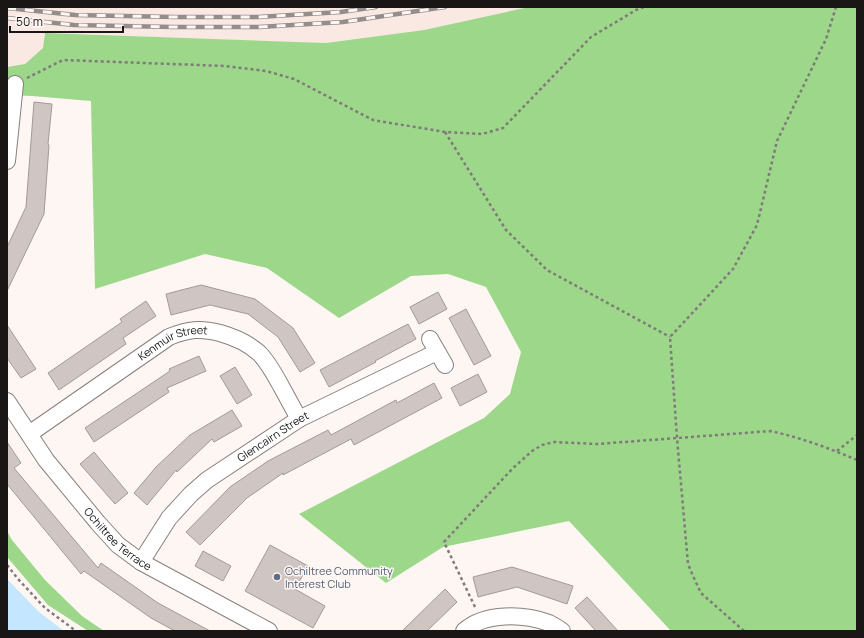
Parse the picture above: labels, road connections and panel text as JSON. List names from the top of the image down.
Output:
{
  "streets": {
    "street": ["Kenmuir Street", "Glencairn Street", "Ochiltree Terrace"]
  },
  "crossings": [
    ["Kenmuir Street", "Glencairn Street"],
    ["Kenmuir Street", "Ochiltree Terrace"],
    ["Glencairn Street", "Ochiltree Terrace"]
  ],
  "places": ["Ochiltree Community Interest Club"],
  "scale_bar": "50 m"
}
